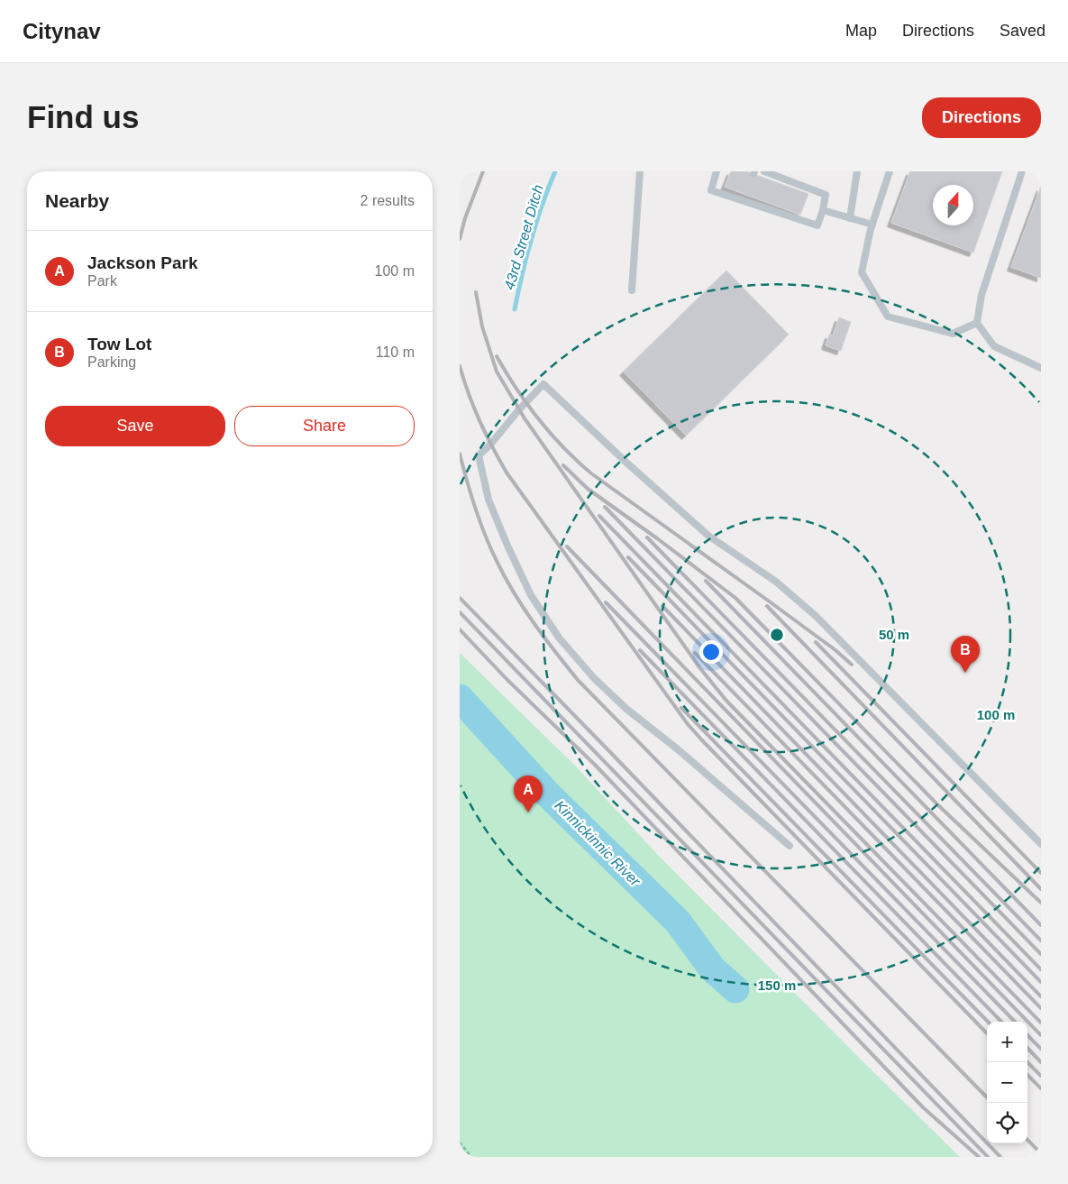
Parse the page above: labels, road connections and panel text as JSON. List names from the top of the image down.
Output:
{
  "water": ["43rd Street Ditch", "Kinnickinnic River"],
  "north": "top",
  "page": {
    "header": "Citynav",
    "nav": ["Map", "Directions", "Saved"],
    "buttons": [
      "Directions",
      ["Save", "Share"]
    ],
    "title": "Find us",
    "heading": ["Nearby", "2 results"],
    "list": [
      {
        "mark": "A",
        "name": "Jackson Park",
        "note": "Park",
        "value": "100 m"
      },
      {
        "mark": "B",
        "name": "Tow Lot",
        "note": "Parking",
        "value": "110 m"
      }
    ],
    "pins": ["B", "A"],
    "map_buttons": ["+", "−"]
  },
  "rings": ["50 m", "100 m", "150 m"]
}
